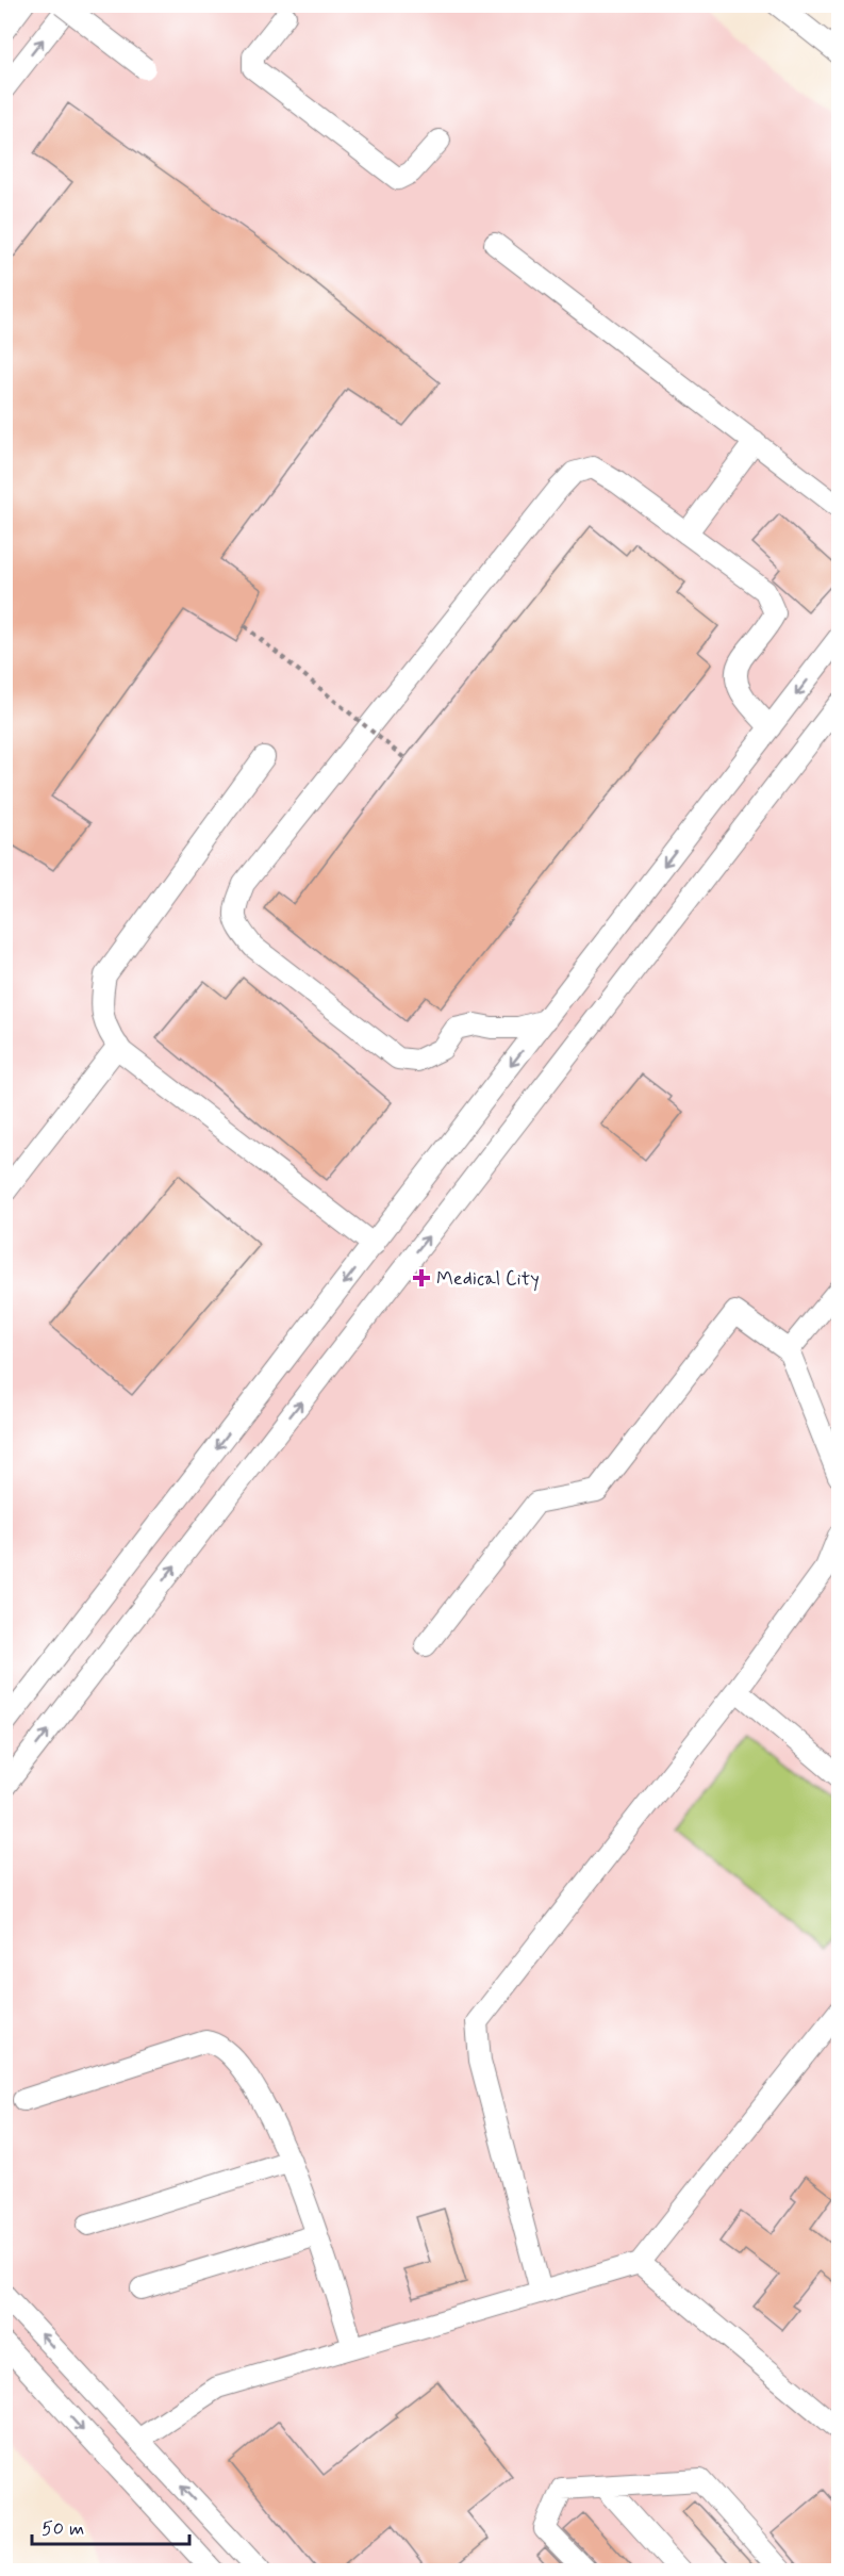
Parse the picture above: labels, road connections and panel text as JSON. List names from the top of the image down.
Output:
{
  "places": {
    "health": ["Medical City"]
  },
  "scale_bar": "50 m"
}
